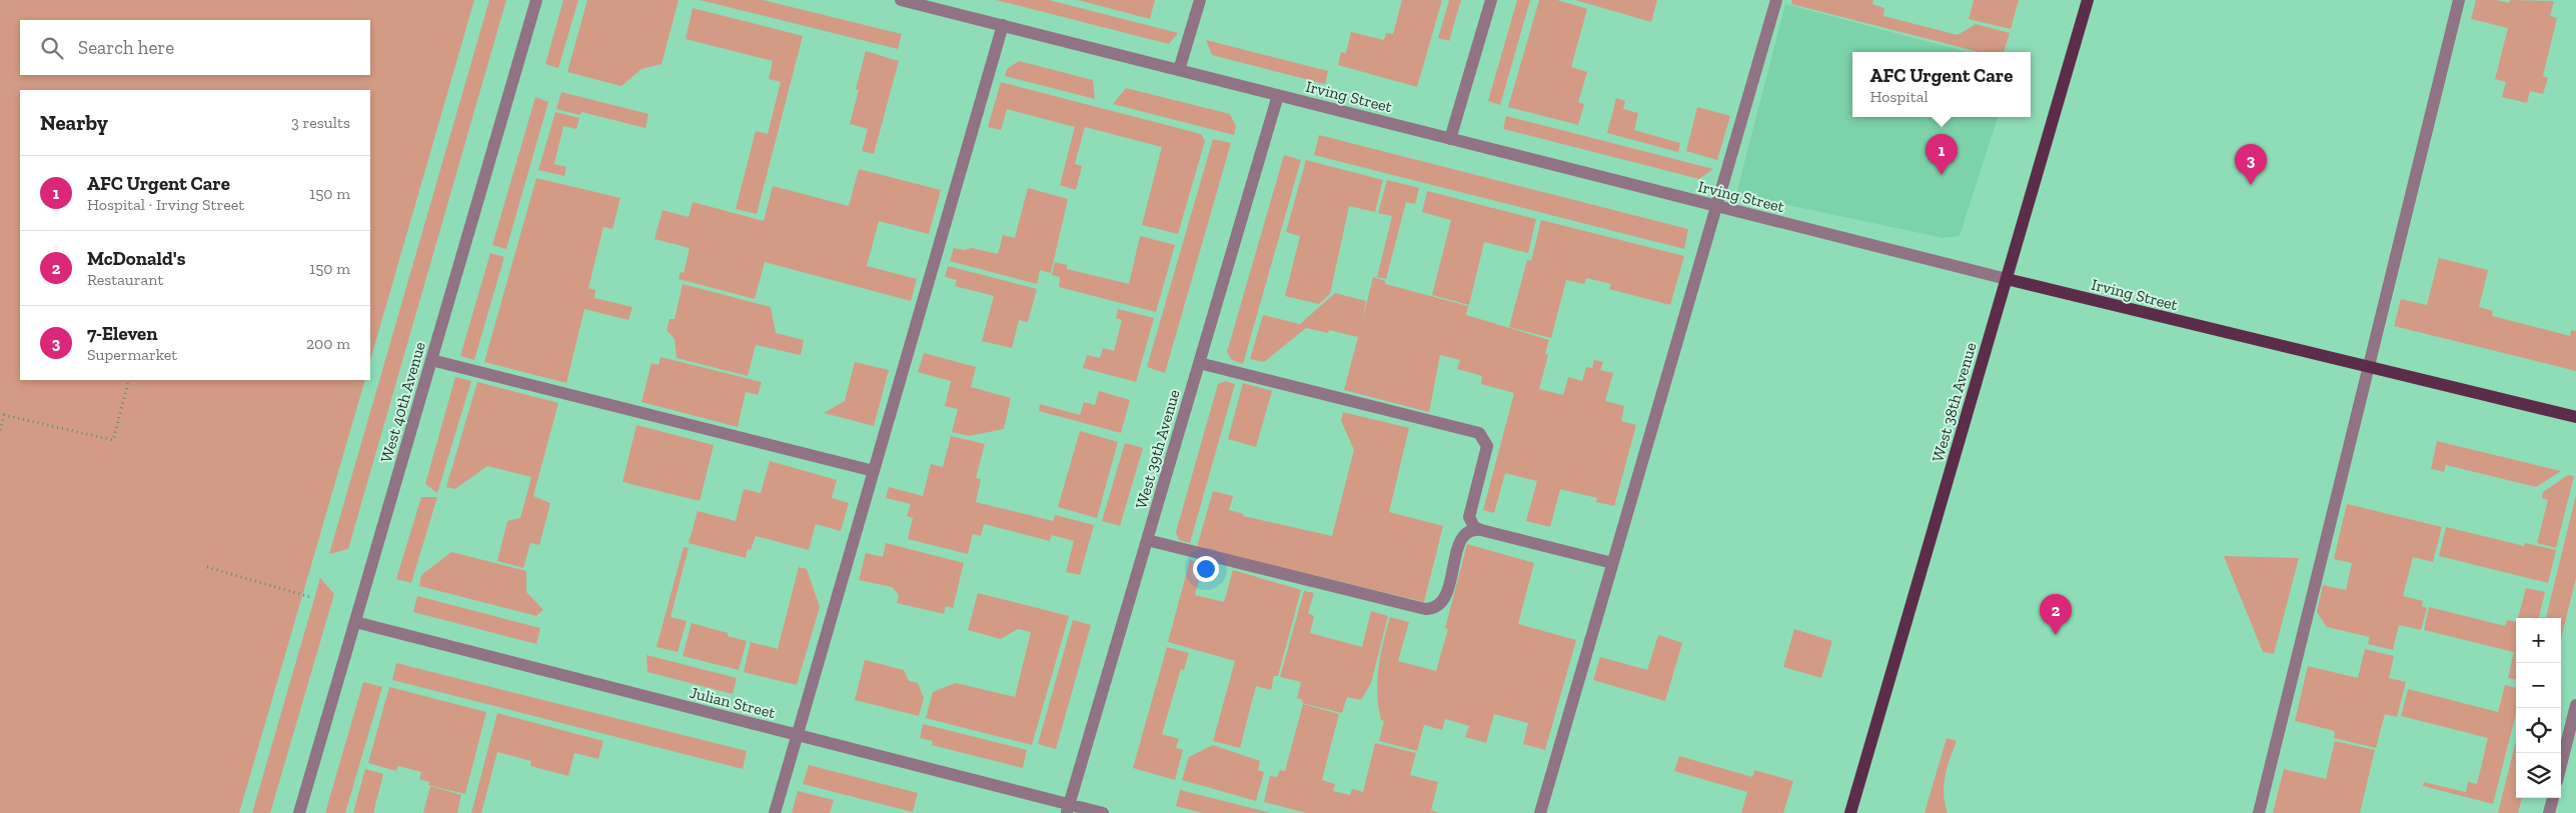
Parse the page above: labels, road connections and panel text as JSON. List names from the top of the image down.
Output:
{
  "streets": {
    "main road": ["Irving Street", "West 38th Avenue"],
    "street": ["West 40th Avenue", "West 39th Avenue", "Julian Street"]
  },
  "crossings": [
    ["Irving Street", "West 38th Avenue"],
    ["Irving Street", "West 39th Avenue"],
    ["West 40th Avenue", "Julian Street"],
    ["West 39th Avenue", "Julian Street"]
  ],
  "page": {
    "search": "Search here",
    "popup": ["AFC Urgent Care", "Hospital"],
    "heading": ["Nearby", "3 results"],
    "pins": ["1", "3", "2"],
    "list": [
      {
        "mark": "1",
        "name": "AFC Urgent Care",
        "note": "Hospital · Irving Street",
        "value": "150 m"
      },
      {
        "mark": "2",
        "name": "McDonald's",
        "note": "Restaurant",
        "value": "150 m"
      },
      {
        "mark": "3",
        "name": "7-Eleven",
        "note": "Supermarket",
        "value": "200 m"
      }
    ],
    "map_buttons": ["+", "−"]
  }
}
